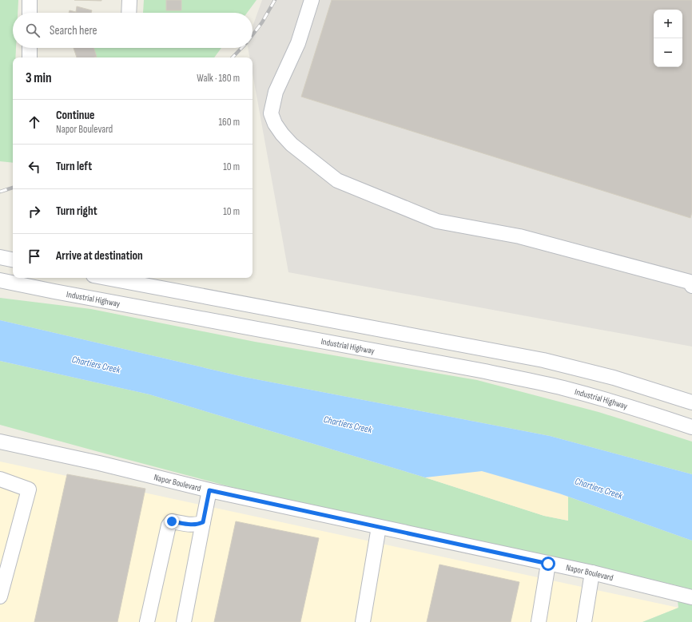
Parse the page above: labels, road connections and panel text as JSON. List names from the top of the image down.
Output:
{
  "streets": {
    "street": ["Industrial Highway", "Napor Boulevard"]
  },
  "water": ["Chartiers Creek"],
  "page": {
    "map_buttons": ["+", "−"],
    "search": "Search here",
    "heading": ["3 min", "Walk · 180 m"],
    "list": [
      ["Continue", "Napor Boulevard", "160 m"],
      ["Turn left", "10 m"],
      ["Turn right", "10 m"],
      "Arrive at destination"
    ]
  }
}
